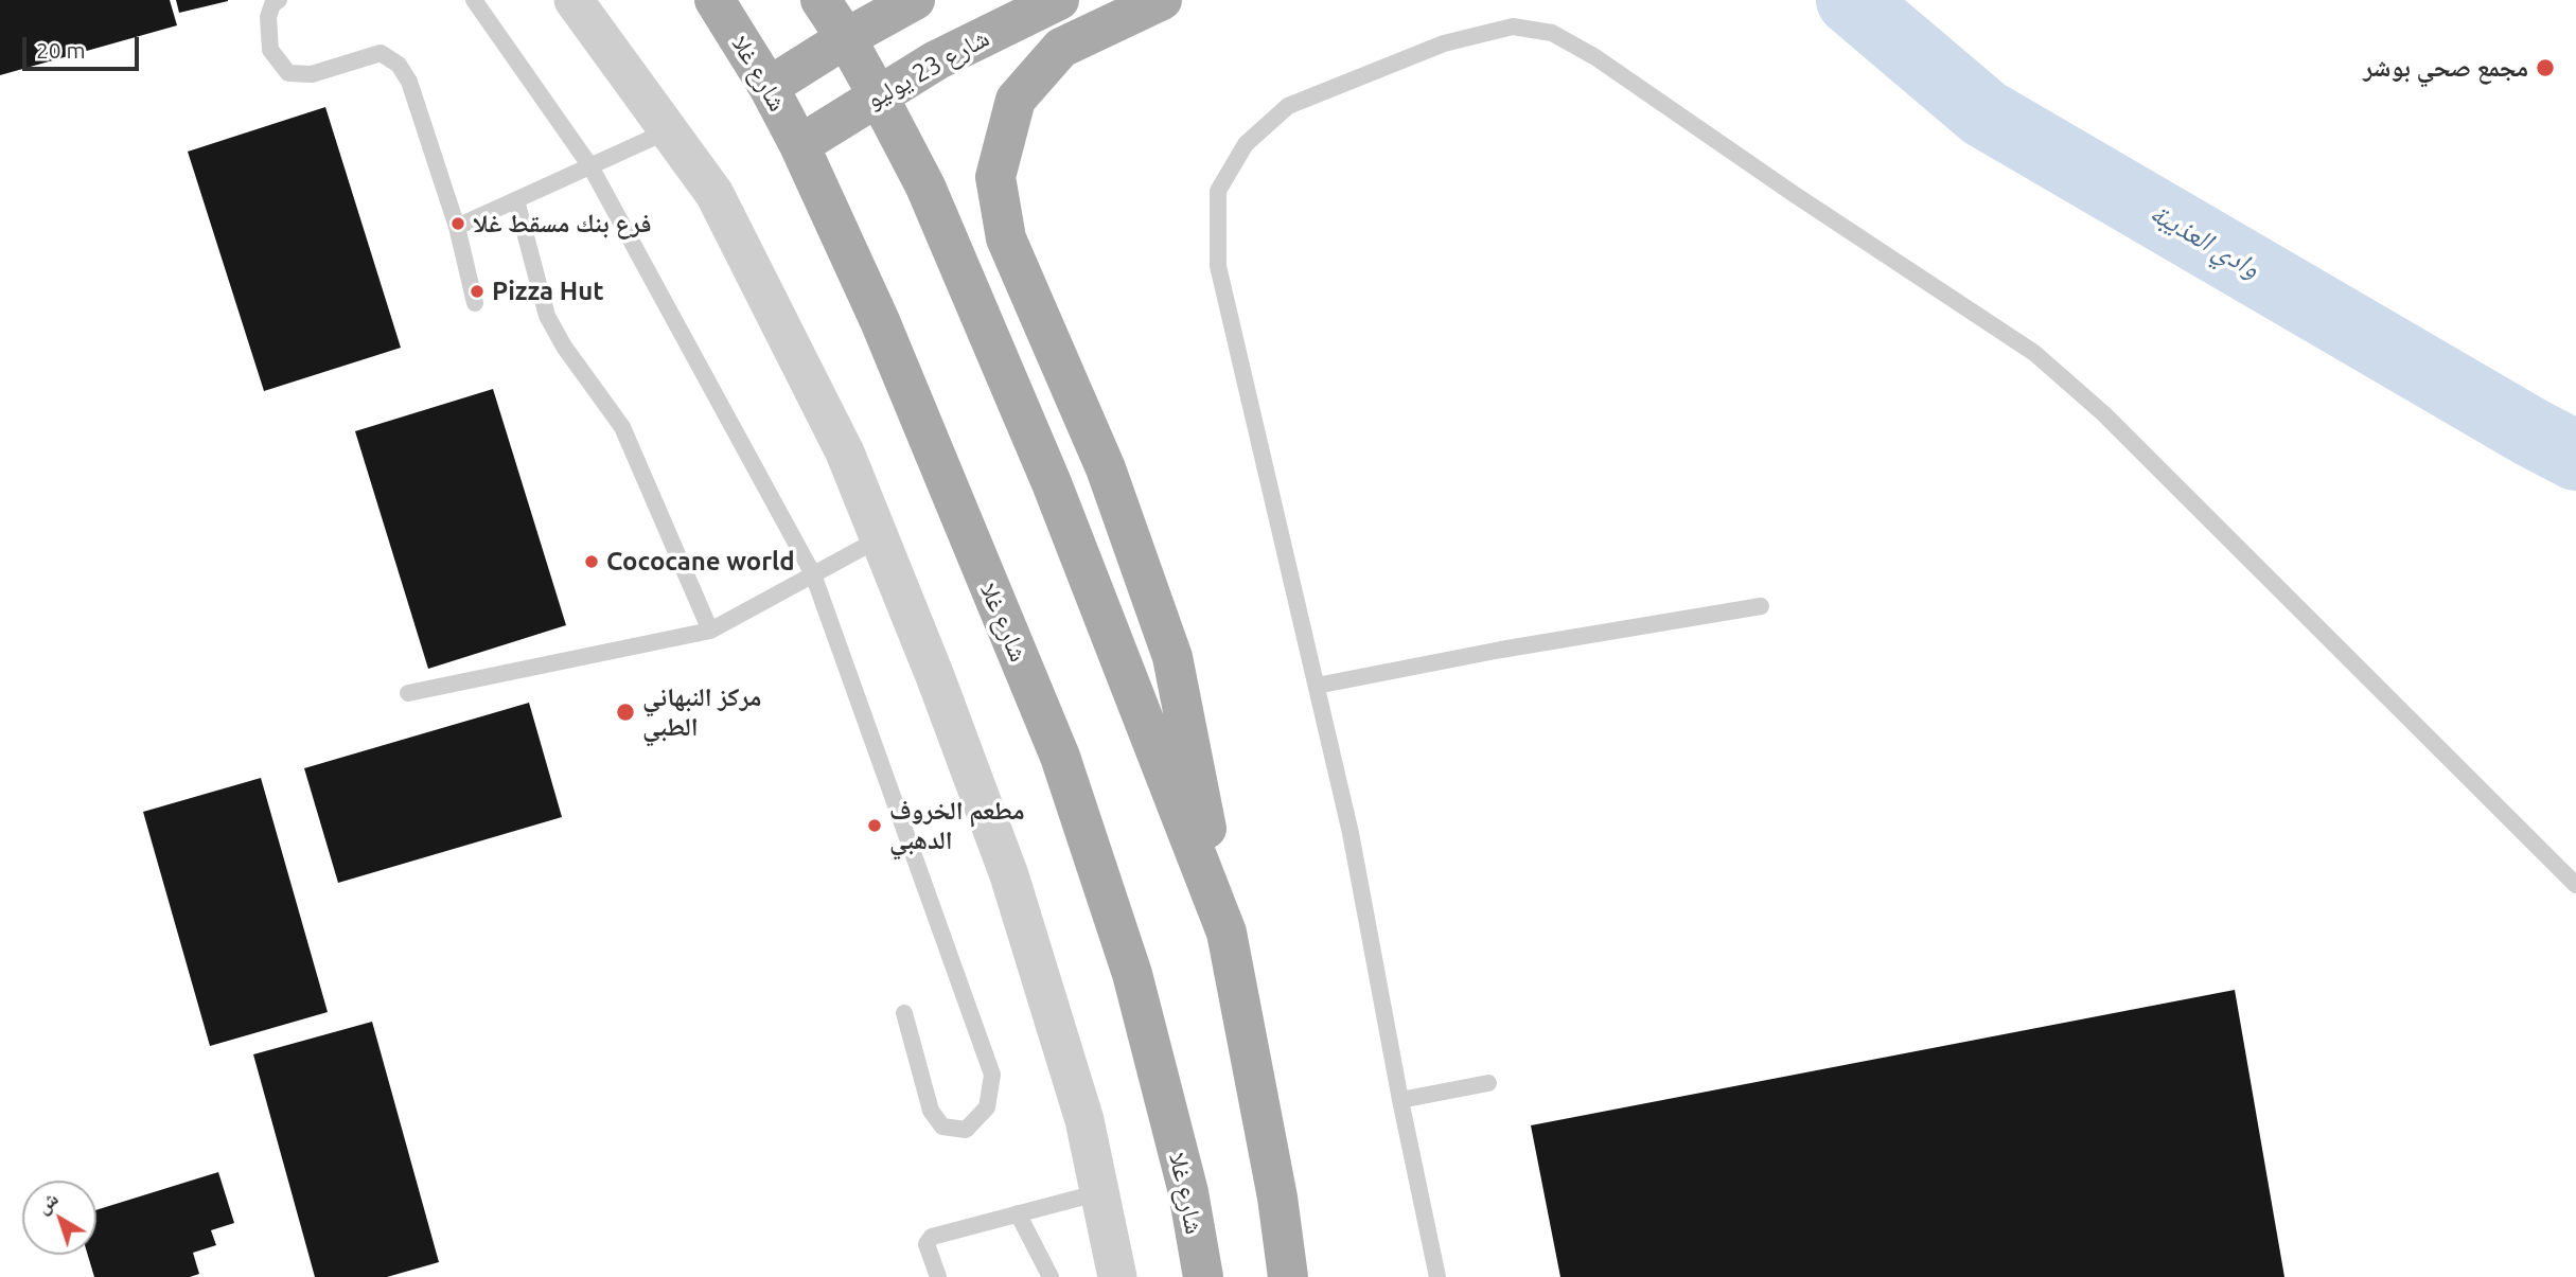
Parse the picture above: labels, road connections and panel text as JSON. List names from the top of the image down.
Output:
{
  "streets": {
    "main road": ["شارع 23 يوليو", "شارع غلا"]
  },
  "crossings": [
    ["شارع 23 يوليو", "شارع غلا"]
  ],
  "water": ["وادي العذيبة"],
  "places": [
    "مجمع صحي بوشر",
    "فرع بنك مسقط غلا",
    "Pizza Hut",
    "Cococane world",
    "مركز النبهاني الطبي",
    "مطعم الخروف الدهبي"
  ],
  "scale_bar": "20 m",
  "north": "top left"
}
